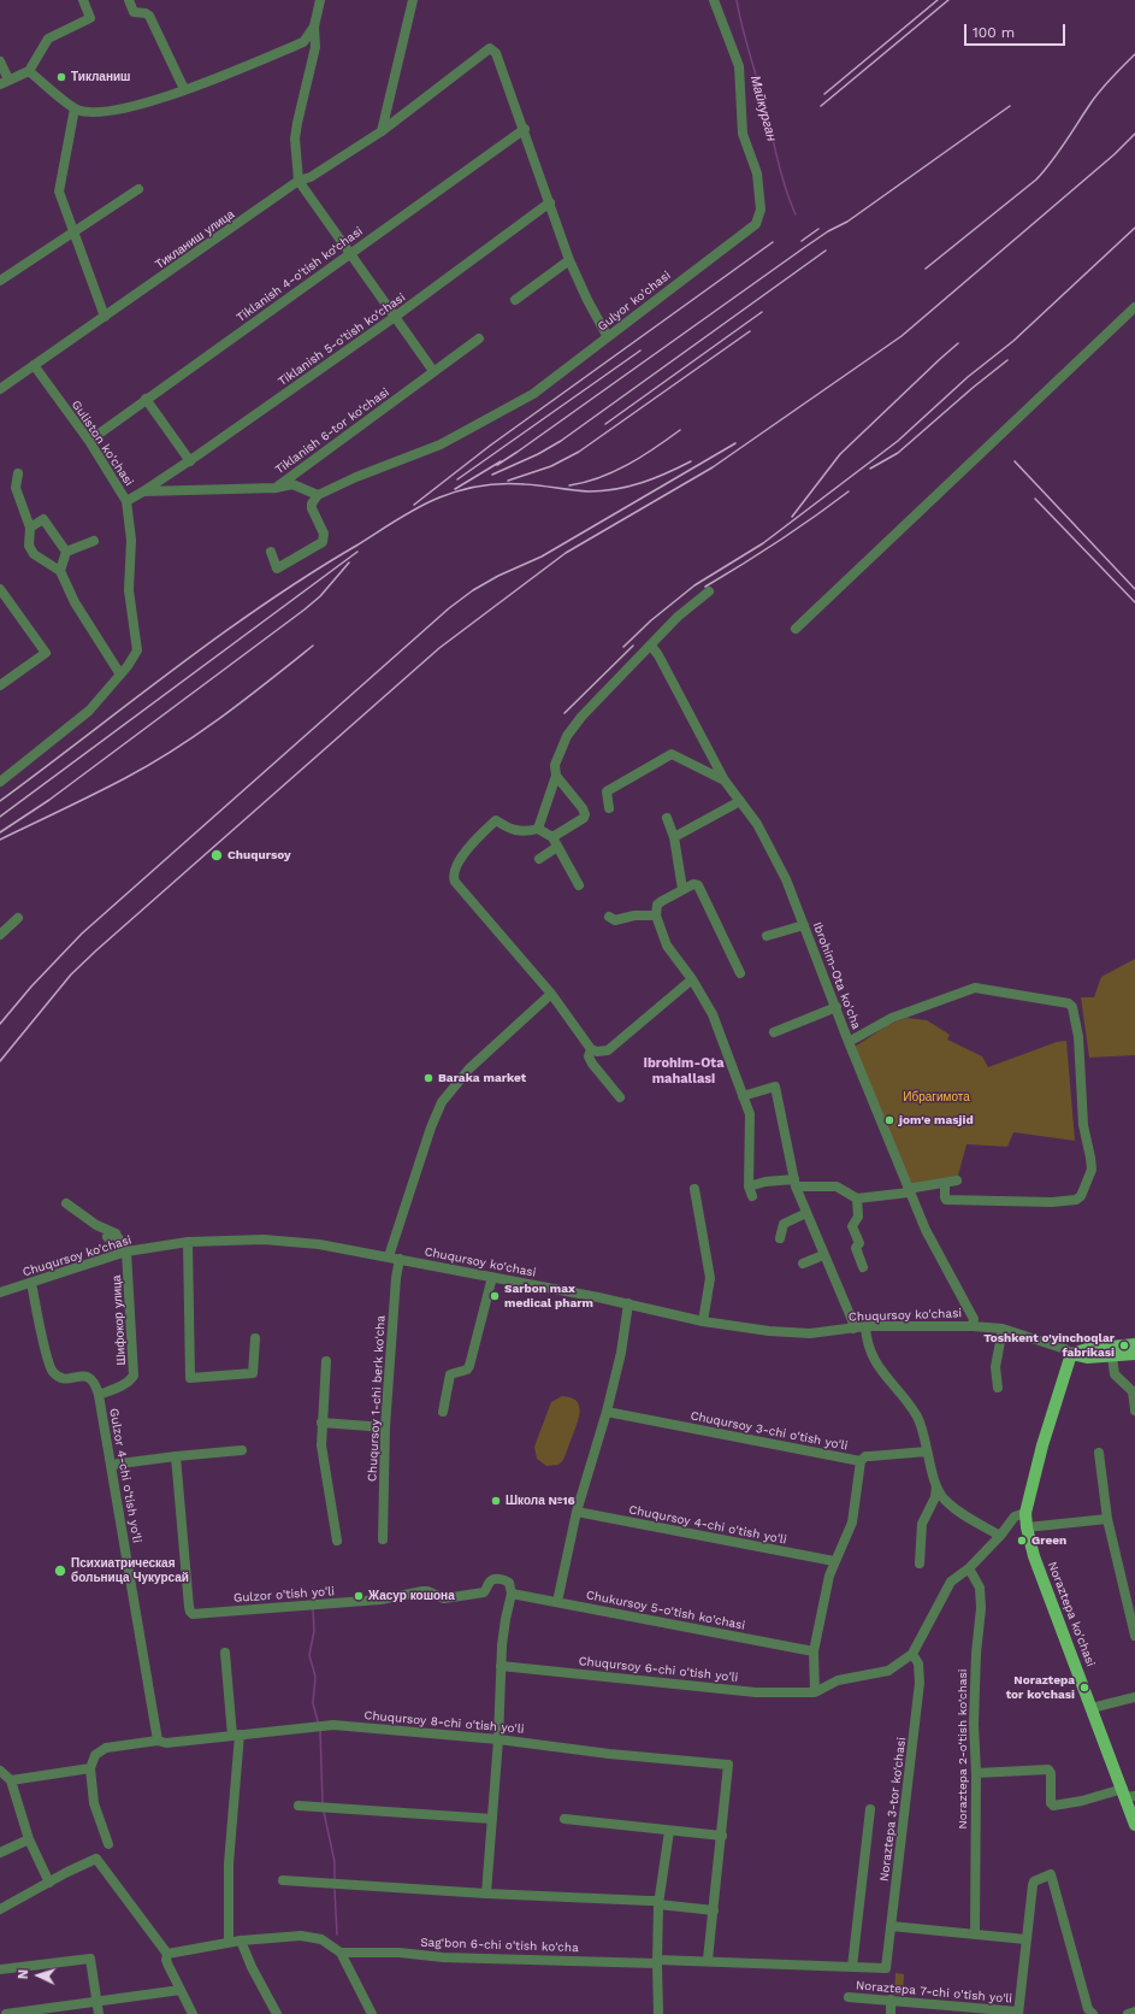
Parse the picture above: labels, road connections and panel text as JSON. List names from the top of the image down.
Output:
{
  "streets": {
    "main road": ["Noraztepa ko'chasi"],
    "street": [
      "Тикланиш улица",
      "Tiklanish 4-o'tish ko‘chasi",
      "Gulyor ko'chasi",
      "Tiklanish 5-o'tish ko‘chasi",
      "Tiklanish 6-tor ko‘chasi",
      "Guliston ko'chasi",
      "Ibrohim-Ota ko'cha",
      "Chuqursoy ko'chasi",
      "Шифокор улица",
      "Chuqursoy 1-chi berk ko'cha",
      "Chuqursoy 3-chi o'tish yo'li",
      "Gulzor 4-chi o'tish yo'li",
      "Chuqursoy 4-chi o'tish yo'li",
      "Gulzor o'tish yo'li",
      "Chukursoy 5-o'tish ko'chasi",
      "Chuqursoy 6-chi o'tish yo'li",
      "Chuqursoy 8-chi o'tish yo'li",
      "Noraztepa 2-o'tish ko'chasi",
      "Noraztepa 3-tor ko‘chasi",
      "Sag'bon 6-chi o'tish ko'cha",
      "Noraztepa 7-chi o'tish yo'li"
    ]
  },
  "crossings": [
    ["Тикланиш улица", "Tiklanish 4-o'tish ko‘chasi"],
    ["Тикланиш улица", "Guliston ko'chasi"],
    ["Tiklanish 4-o'tish ko‘chasi", "Guliston ko'chasi"],
    ["Tiklanish 5-o'tish ko‘chasi", "Tiklanish 6-tor ko‘chasi"],
    ["Tiklanish 6-tor ko‘chasi", "Guliston ko'chasi"],
    ["Ibrohim-Ota ko'cha", "Chuqursoy ko'chasi"],
    ["Chuqursoy ko'chasi", "Шифокор улица"],
    ["Chuqursoy ko'chasi", "Chuqursoy 1-chi berk ko'cha"],
    ["Chuqursoy ko'chasi", "Gulzor 4-chi o'tish yo'li"],
    ["Chuqursoy ko'chasi", "Noraztepa ko'chasi"],
    ["Шифокор улица", "Gulzor 4-chi o'tish yo'li"],
    ["Gulzor 4-chi o'tish yo'li", "Chuqursoy 8-chi o'tish yo'li"],
    ["Gulzor o'tish yo'li", "Chukursoy 5-o'tish ko'chasi"],
    ["Noraztepa 3-tor ko‘chasi", "Sag'bon 6-chi o'tish ko'cha"]
  ],
  "districts": ["Ibrohim-Ota mahallasi"],
  "water": ["Майкурган"],
  "parks": ["Ибрагимота"],
  "places": [
    "Тикланиш",
    "Chuqursoy",
    "Baraka market",
    "jom'e masjid",
    "Sarbon max medical pharm",
    "Toshkent o'yinchoqlar fabrikasi",
    "Школа №16",
    "Green",
    "Психиатрическая больница Чукурсай",
    "Жасур кошона",
    "Noraztepa tor ko'chasi"
  ],
  "scale_bar": "100 m",
  "north": "left"
}
